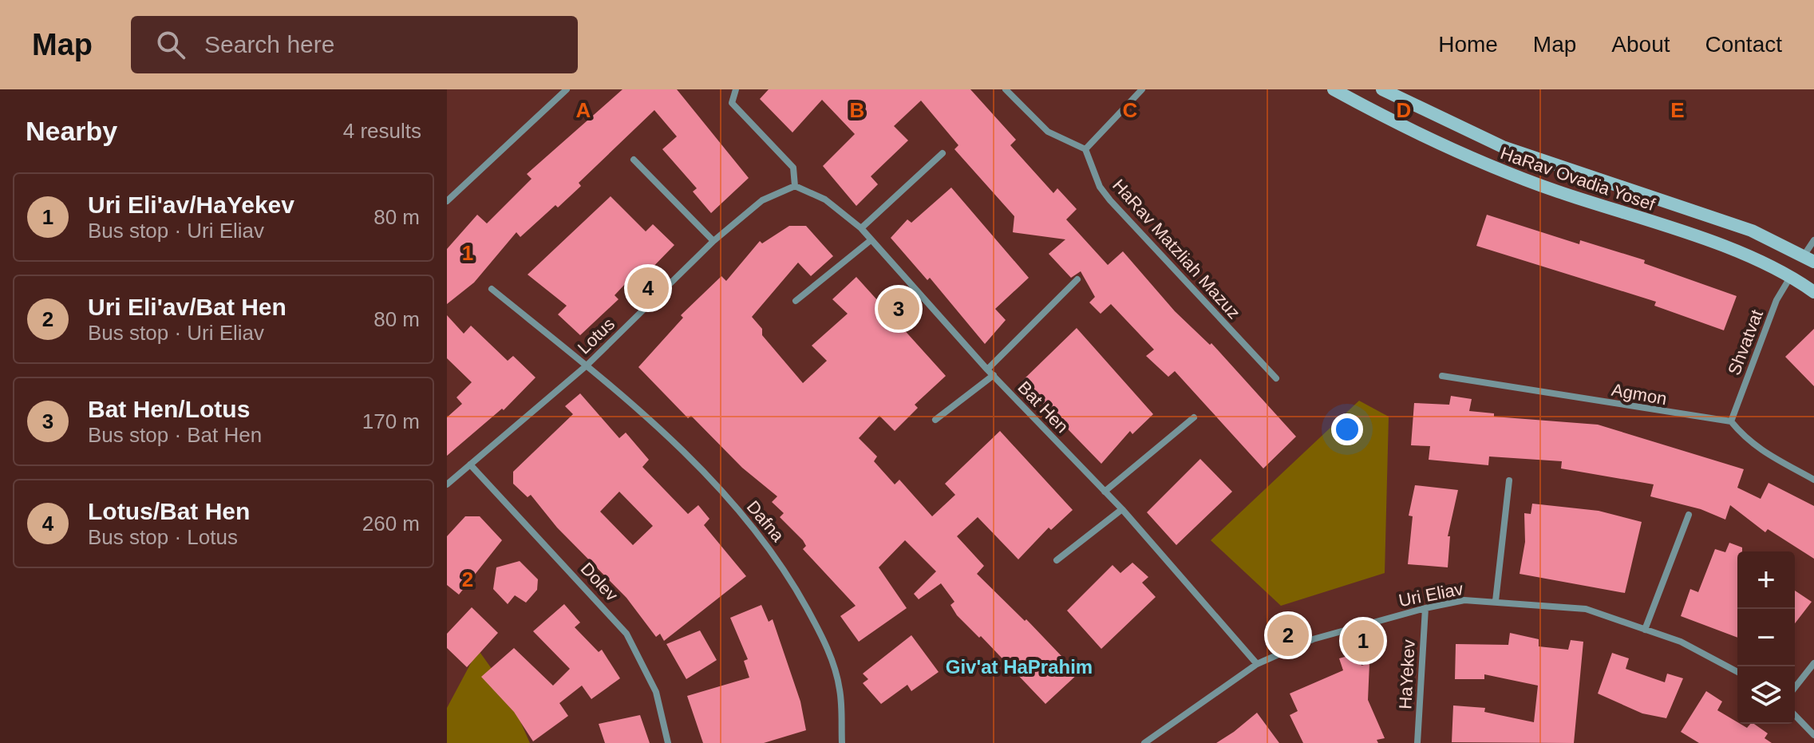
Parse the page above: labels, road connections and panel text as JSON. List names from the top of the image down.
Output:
{
  "streets": {
    "street": [
      "HaRav Ovadia Yosef",
      "HaRav Matzliah Mazuz",
      "Lotus",
      "Shvatvat",
      "Agmon",
      "Bat Hen",
      "Dafna",
      "Dolev",
      "Uri Eliav",
      "HaYekev"
    ]
  },
  "crossings": [
    ["HaRav Ovadia Yosef", "Shvatvat"],
    ["Lotus", "Bat Hen"],
    ["Lotus", "Dafna"],
    ["Lotus", "Dolev"],
    ["Shvatvat", "Agmon"],
    ["Bat Hen", "Uri Eliav"],
    ["Uri Eliav", "HaYekev"]
  ],
  "districts": ["Giv'at HaPrahim"],
  "page": {
    "header": "Map",
    "search": "Search here",
    "nav": [
      "Home",
      "Map",
      "About",
      "Contact"
    ],
    "heading": ["Nearby", "4 results"],
    "list": [
      {
        "mark": "1",
        "name": "Uri Eli'av/HaYekev",
        "note": "Bus stop · Uri Eliav",
        "value": "80 m"
      },
      {
        "mark": "2",
        "name": "Uri Eli'av/Bat Hen",
        "note": "Bus stop · Uri Eliav",
        "value": "80 m"
      },
      {
        "mark": "3",
        "name": "Bat Hen/Lotus",
        "note": "Bus stop · Bat Hen",
        "value": "170 m"
      },
      {
        "mark": "4",
        "name": "Lotus/Bat Hen",
        "note": "Bus stop · Lotus",
        "value": "260 m"
      }
    ],
    "pins": [
      "4",
      "3",
      "2",
      "1"
    ],
    "map_buttons": ["+", "−"]
  },
  "grid": {
    "columns": [
      "A",
      "B",
      "C",
      "D",
      "E"
    ],
    "rows": ["1", "2"]
  }
}
